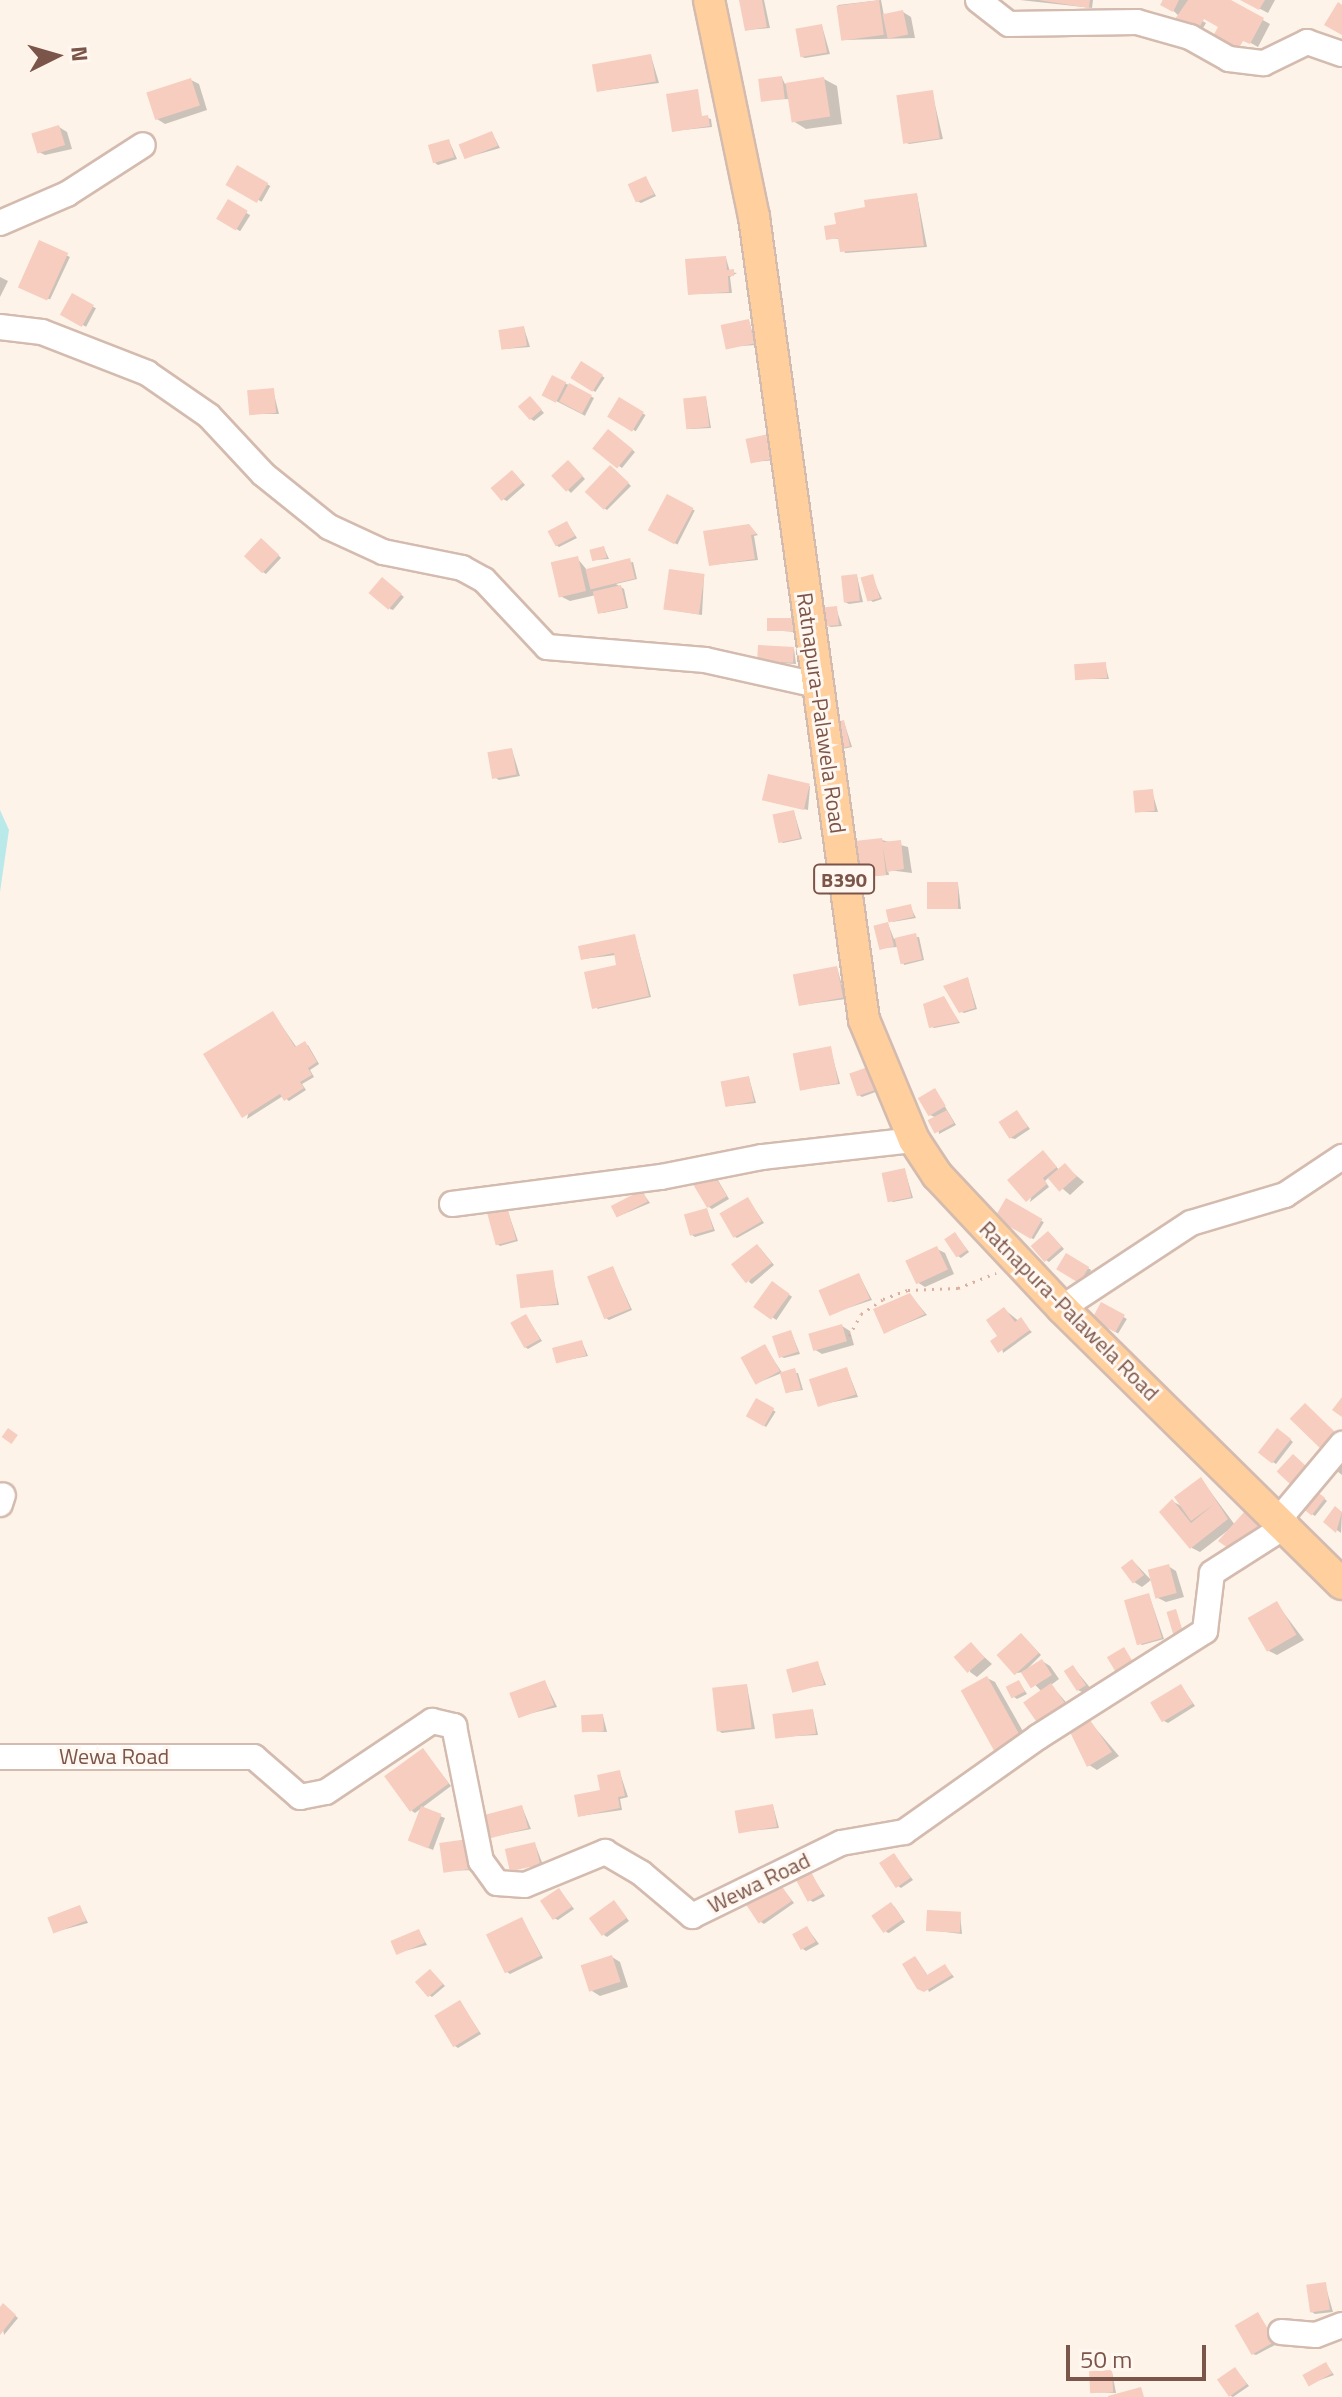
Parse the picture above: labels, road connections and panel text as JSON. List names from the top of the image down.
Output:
{
  "streets": {
    "main road": ["Ratnapura-Palawela Road", "B390"],
    "street": ["Wewa Road"]
  },
  "crossings": [
    ["Ratnapura-Palawela Road", "Wewa Road"]
  ],
  "scale_bar": "50 m",
  "north": "right"
}
